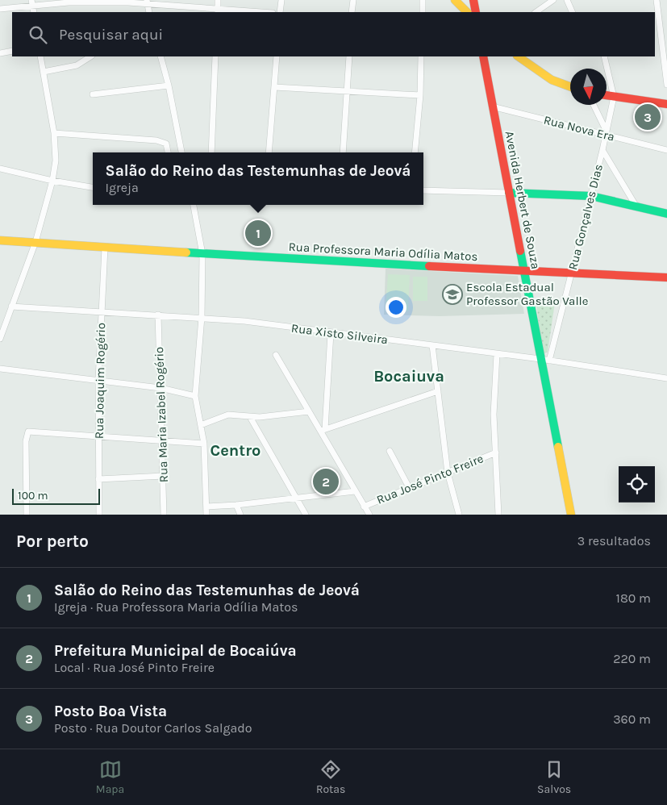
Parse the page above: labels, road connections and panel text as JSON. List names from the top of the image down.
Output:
{
  "streets": {
    "street": [
      "Rua Nova Era",
      "Avenida Herbert de Souza",
      "Rua Gonçalves Dias",
      "Rua Professora Maria Odília Matos",
      "Rua Xisto Silveira",
      "Rua Joaquim Rogério",
      "Rua Maria Izabel Rogério",
      "Rua José Pinto Freire"
    ]
  },
  "crossings": [
    ["Rua Nova Era", "Avenida Herbert de Souza"],
    ["Rua Nova Era", "Rua Gonçalves Dias"],
    ["Avenida Herbert de Souza", "Rua Professora Maria Odília Matos"],
    ["Avenida Herbert de Souza", "Rua Xisto Silveira"],
    ["Rua Gonçalves Dias", "Rua Professora Maria Odília Matos"],
    ["Rua Gonçalves Dias", "Rua Xisto Silveira"],
    ["Rua Professora Maria Odília Matos", "Rua Joaquim Rogério"],
    ["Rua Xisto Silveira", "Rua Joaquim Rogério"],
    ["Rua Xisto Silveira", "Rua Maria Izabel Rogério"]
  ],
  "districts": ["Bocaiuva", "Centro"],
  "places": {
    "school or university": ["Escola Estadual Professor Gastão Valle"]
  },
  "scale_bar": "100 m",
  "north": "bottom",
  "page": {
    "search": "Pesquisar aqui",
    "pins": ["3", "1", "2"],
    "popup": ["Salão do Reino das Testemunhas de Jeová", "Igreja"],
    "scale": "100 m",
    "heading": ["Por perto", "3 resultados"],
    "list": [
      {
        "mark": "1",
        "name": "Salão do Reino das Testemunhas de Jeová",
        "note": "Igreja · Rua Professora Maria Odília Matos",
        "value": "180 m"
      },
      {
        "mark": "2",
        "name": "Prefeitura Municipal de Bocaiúva",
        "note": "Local · Rua José Pinto Freire",
        "value": "220 m"
      },
      {
        "mark": "3",
        "name": "Posto Boa Vista",
        "note": "Posto · Rua Doutor Carlos Salgado",
        "value": "360 m"
      }
    ],
    "nav": ["Mapa", "Rotas", "Salvos"]
  }
}
